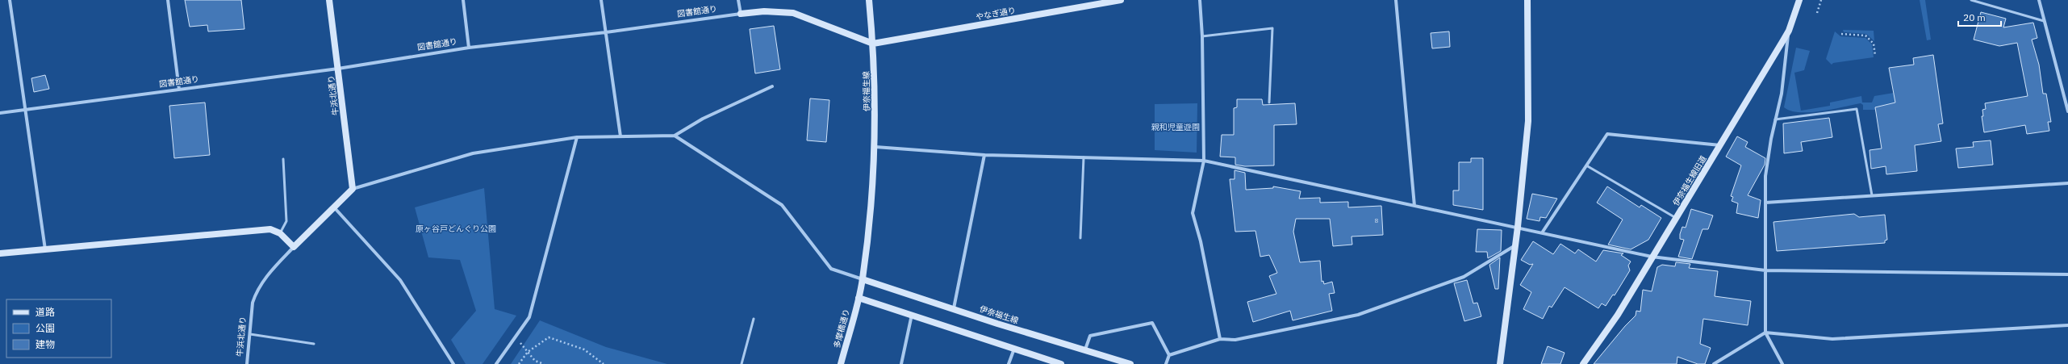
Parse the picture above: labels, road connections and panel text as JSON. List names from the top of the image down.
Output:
{
  "streets": {
    "street": [
      "図書館通り",
      "やなぎ通り",
      "伊奈福生線",
      "牛浜北通り",
      "伊奈福生線旧道",
      "多摩橋通り"
    ]
  },
  "crossings": [
    ["図書館通り", "やなぎ通り"],
    ["図書館通り", "伊奈福生線"],
    ["図書館通り", "牛浜北通り"],
    ["やなぎ通り", "伊奈福生線"],
    ["伊奈福生線", "多摩橋通り"]
  ],
  "parks": ["親和児童遊園", "原ヶ谷戸どんぐり公園"],
  "house_numbers": ["8"],
  "legend": ["道路", "公園", "建物"],
  "scale_bar": "20 m"
}
